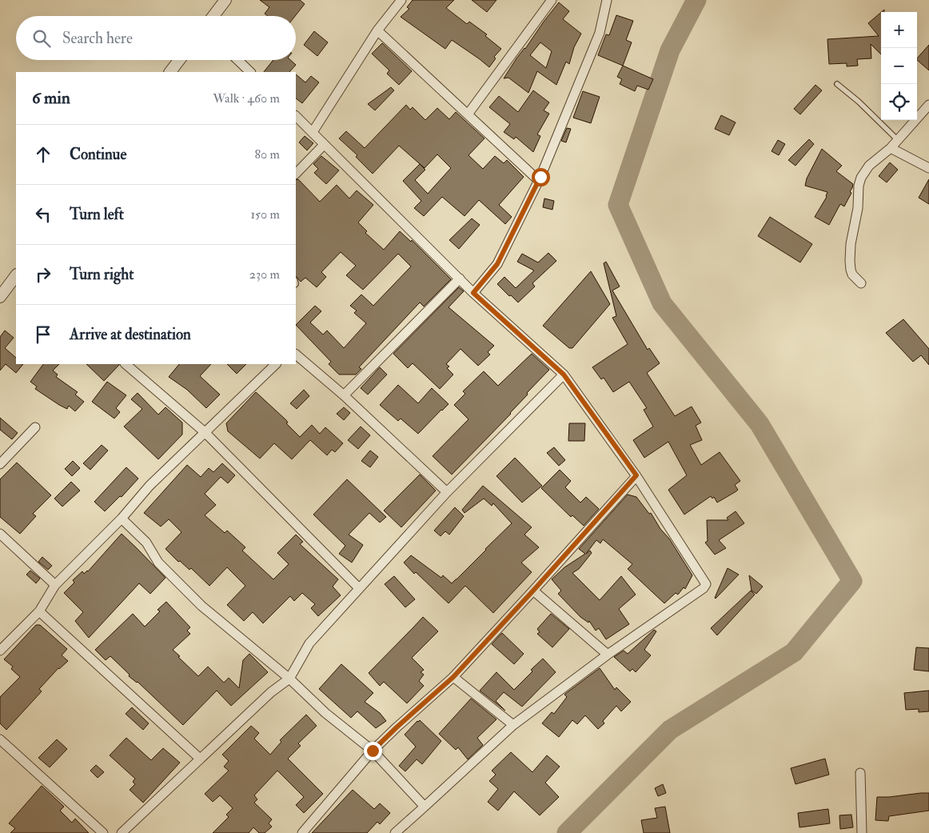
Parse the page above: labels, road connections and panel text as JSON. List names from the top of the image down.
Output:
{
  "page": {
    "map_buttons": ["+", "−"],
    "search": "Search here",
    "heading": ["6 min", "Walk · 460 m"],
    "list": [
      ["Continue", "80 m"],
      ["Turn left", "150 m"],
      ["Turn right", "230 m"],
      "Arrive at destination"
    ]
  }
}
